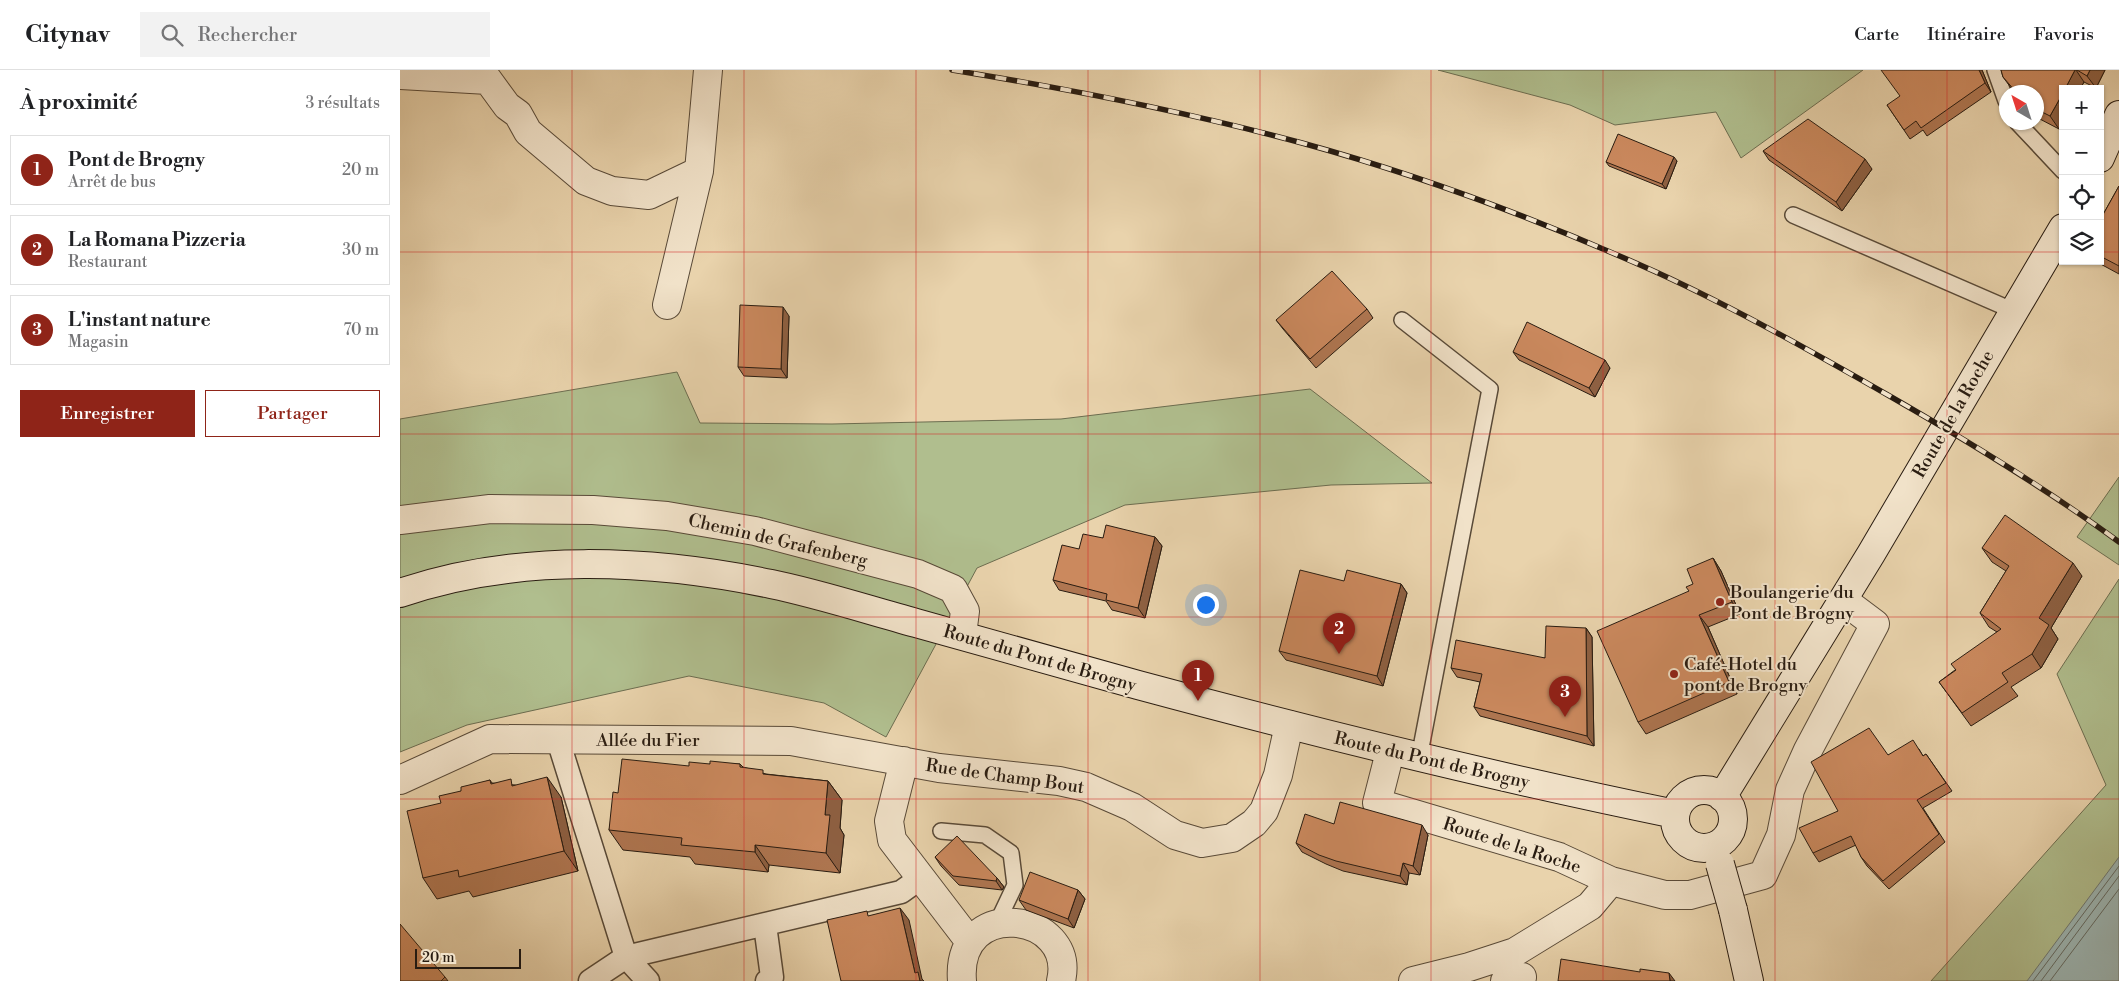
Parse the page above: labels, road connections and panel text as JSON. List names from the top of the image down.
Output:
{
  "streets": {
    "street": [
      "Route de la Roche",
      "Chemin de Grafenberg",
      "Route du Pont de Brogny",
      "Allée du Fier",
      "Rue de Champ Bout"
    ]
  },
  "crossings": [
    ["Route de la Roche", "Route du Pont de Brogny"],
    ["Chemin de Grafenberg", "Route du Pont de Brogny"],
    ["Route du Pont de Brogny", "Rue de Champ Bout"],
    ["Allée du Fier", "Rue de Champ Bout"]
  ],
  "places": ["Boulangerie du Pont de Brogny", "Café-Hotel du pont de Brogny"],
  "scale_bar": "20 m",
  "north": "top left",
  "page": {
    "header": "Citynav",
    "search": "Rechercher",
    "nav": ["Carte", "Itinéraire", "Favoris"],
    "heading": ["À proximité", "3 résultats"],
    "map_buttons": ["+", "−"],
    "list": [
      {
        "mark": "1",
        "name": "Pont de Brogny",
        "note": "Arrêt de bus",
        "value": "20 m"
      },
      {
        "mark": "2",
        "name": "La Romana Pizzeria",
        "note": "Restaurant",
        "value": "30 m"
      },
      {
        "mark": "3",
        "name": "L'instant nature",
        "note": "Magasin",
        "value": "70 m"
      }
    ],
    "buttons": ["Enregistrer", "Partager"],
    "pins": ["2", "1", "3"],
    "scale": "20 m"
  }
}
